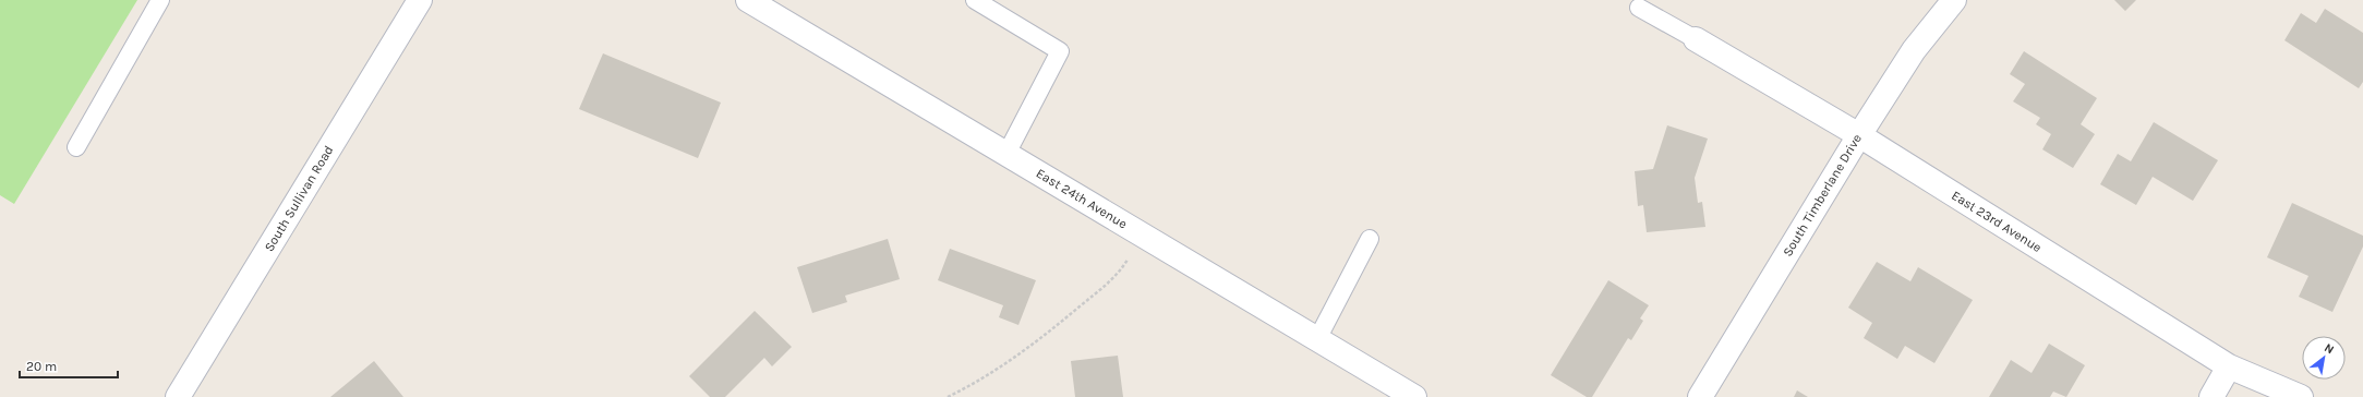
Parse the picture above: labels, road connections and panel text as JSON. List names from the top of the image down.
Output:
{
  "streets": {
    "street": [
      "South Timberlane Drive",
      "South Sullivan Road",
      "East 24th Avenue",
      "East 23rd Avenue"
    ]
  },
  "crossings": [
    ["South Timberlane Drive", "East 23rd Avenue"]
  ],
  "scale_bar": "20 m",
  "north": "top right"
}
